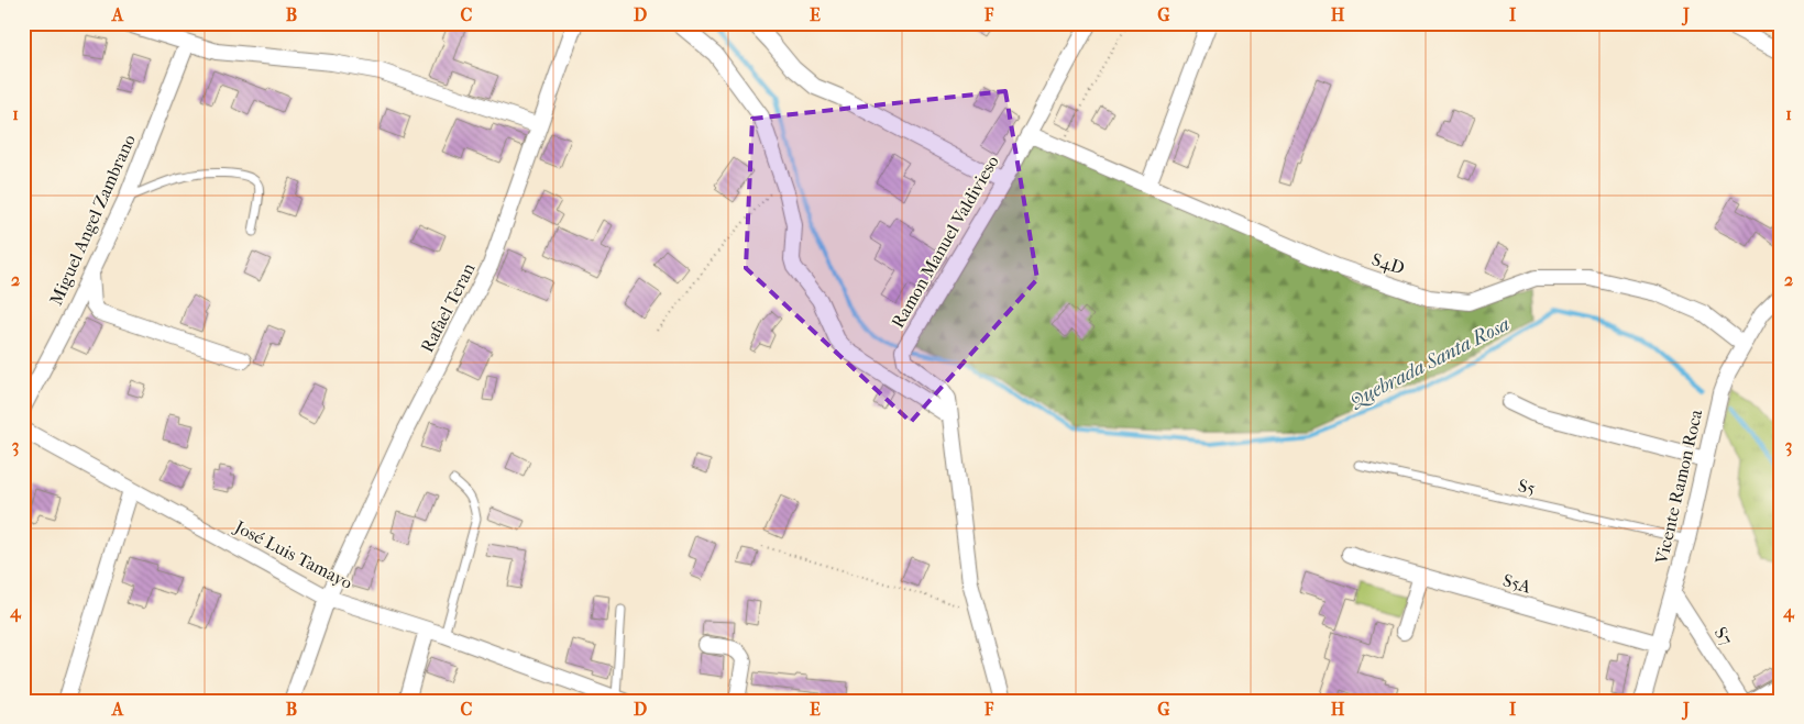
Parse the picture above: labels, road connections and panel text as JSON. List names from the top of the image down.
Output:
{
  "streets": {
    "street": [
      "Miguel Angel Zambrano",
      "Ramon Manuel Valdivieso",
      "S4D",
      "Rafael Teran",
      "Vicente Ramon Roca",
      "José Luis Tamayo",
      "S5A",
      "S7"
    ],
    "lane": ["S5"]
  },
  "crossings": [
    ["Ramon Manuel Valdivieso", "S4D"],
    ["S4D", "Vicente Ramon Roca"],
    ["Rafael Teran", "José Luis Tamayo"],
    ["S5", "Vicente Ramon Roca"],
    ["Vicente Ramon Roca", "S5A"],
    ["Vicente Ramon Roca", "S7"]
  ],
  "water": ["Quebrada Santa Rosa"],
  "grid": {
    "columns": [
      "A",
      "B",
      "C",
      "D",
      "E",
      "F",
      "G",
      "H",
      "I",
      "J"
    ],
    "rows": [
      "1",
      "2",
      "3",
      "4"
    ]
  }
}
